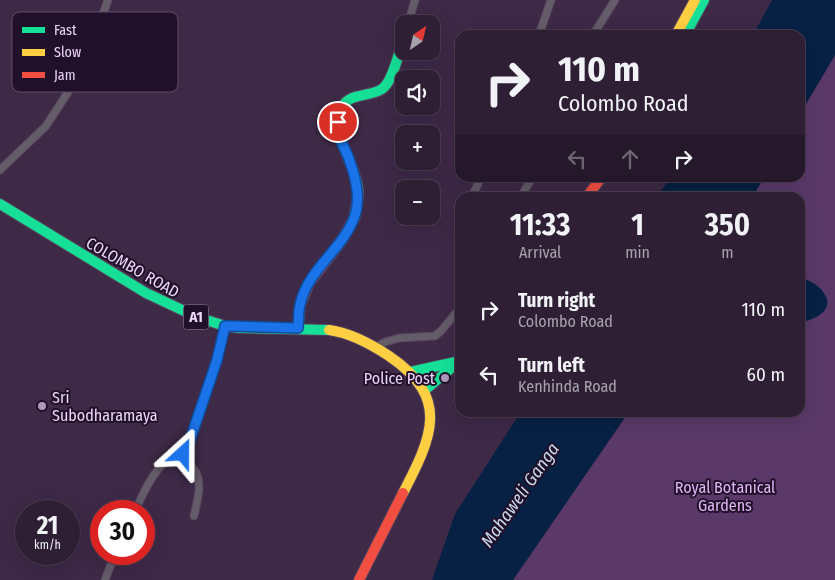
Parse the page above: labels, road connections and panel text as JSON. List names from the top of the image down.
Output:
{
  "streets": {
    "main road": ["COLOMBO ROAD", "A1"]
  },
  "water": ["Mahaweli Ganga"],
  "parks": ["Royal Botanical Gardens"],
  "places": ["Police Post", "Sri Subodharamaya"],
  "legend": ["Fast", "Slow", "Jam"],
  "north": "top right",
  "page": {
    "map_buttons": ["+", "−"],
    "turn": ["110 m", "Colombo Road"],
    "eta": [
      "11:33",
      "Arrival",
      "1",
      "min",
      "350",
      "m"
    ],
    "list": [
      {
        "name": "Turn right",
        "note": "Colombo Road",
        "value": "110 m"
      },
      {
        "name": "Turn left",
        "note": "Kenhinda Road",
        "value": "60 m"
      }
    ],
    "speed": "21 km/h",
    "limit": "30"
  }
}
